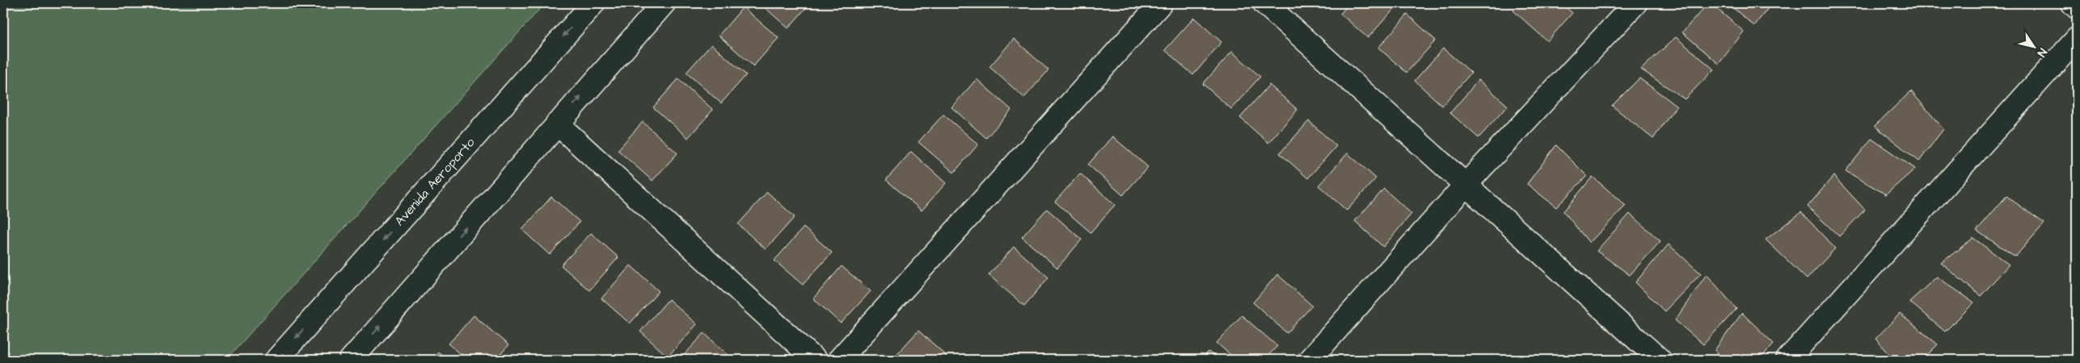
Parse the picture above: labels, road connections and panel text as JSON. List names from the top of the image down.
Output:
{
  "streets": {
    "street": ["Avenida Aeroporto"]
  },
  "north": "bottom right"
}
